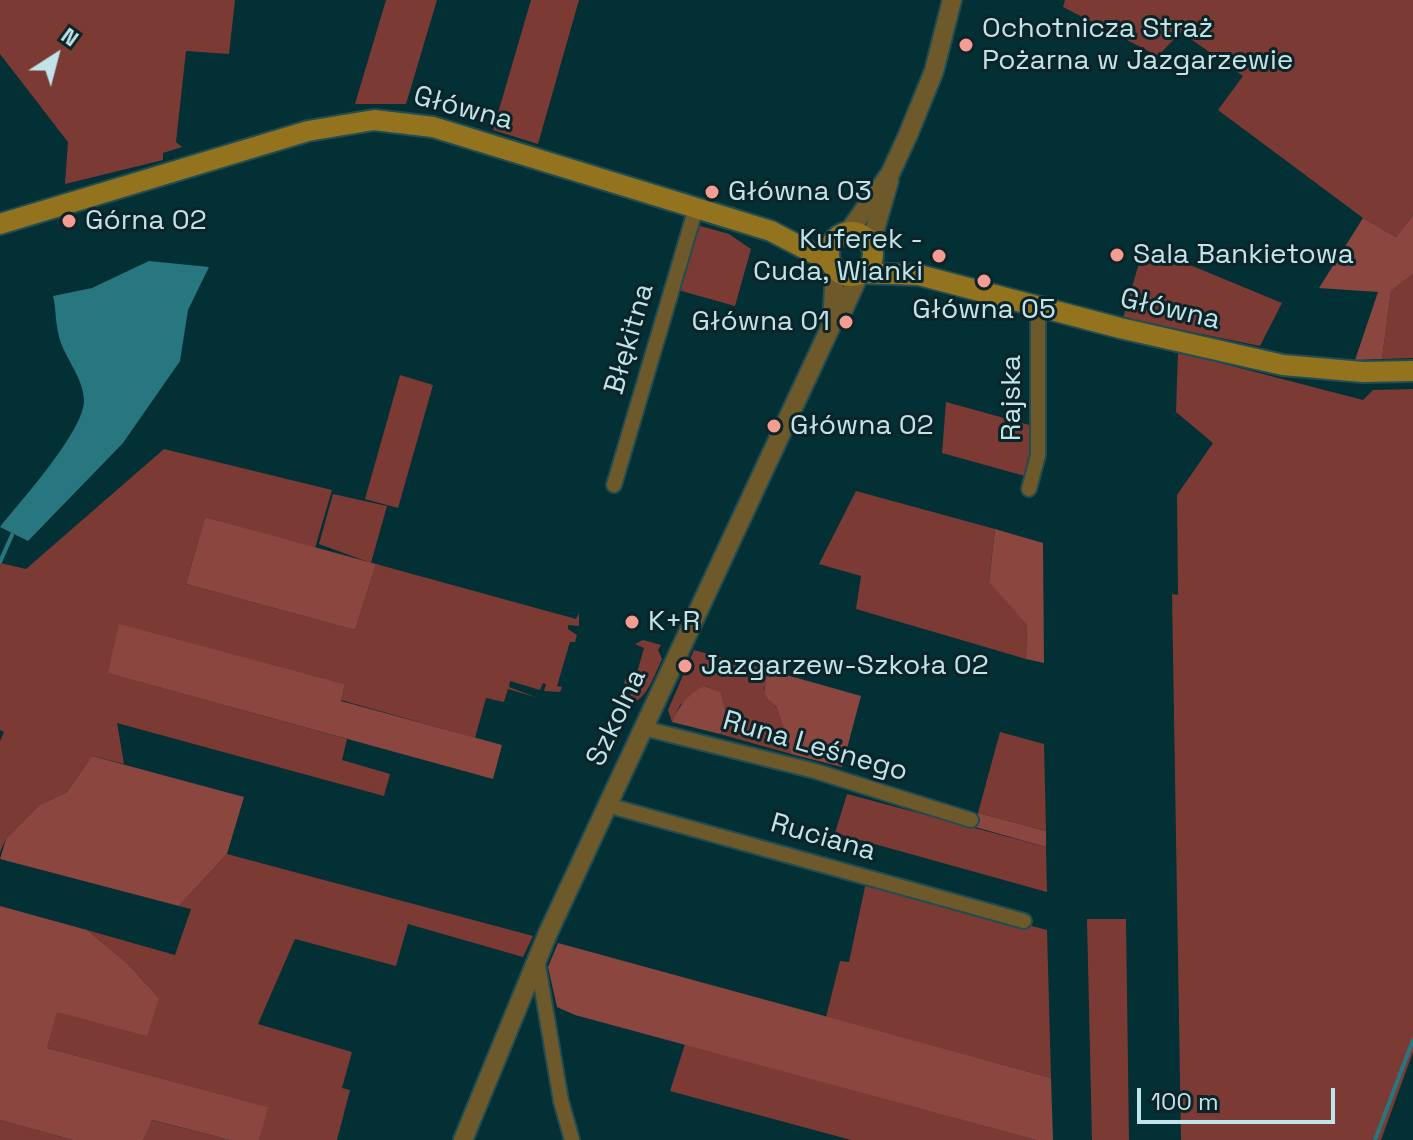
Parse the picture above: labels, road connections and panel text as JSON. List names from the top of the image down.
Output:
{
  "streets": {
    "main road": ["Główna"],
    "street": [
      "Błękitna",
      "Rajska",
      "Szkolna",
      "Runa Leśnego",
      "Ruciana"
    ]
  },
  "crossings": [
    ["Główna", "Błękitna"],
    ["Główna", "Rajska"],
    ["Główna", "Szkolna"],
    ["Szkolna", "Runa Leśnego"],
    ["Szkolna", "Ruciana"]
  ],
  "places": [
    "Ochotnicza Straż Pożarna w Jazgarzewie",
    "Główna 03",
    "Górna 02",
    "Sala Bankietowa",
    "Kuferek - Cuda, Wianki",
    "Główna 05",
    "Główna 01",
    "Główna 02",
    "K+R",
    "Jazgarzew-Szkoła 02"
  ],
  "scale_bar": "100 m",
  "north": "top right"
}
